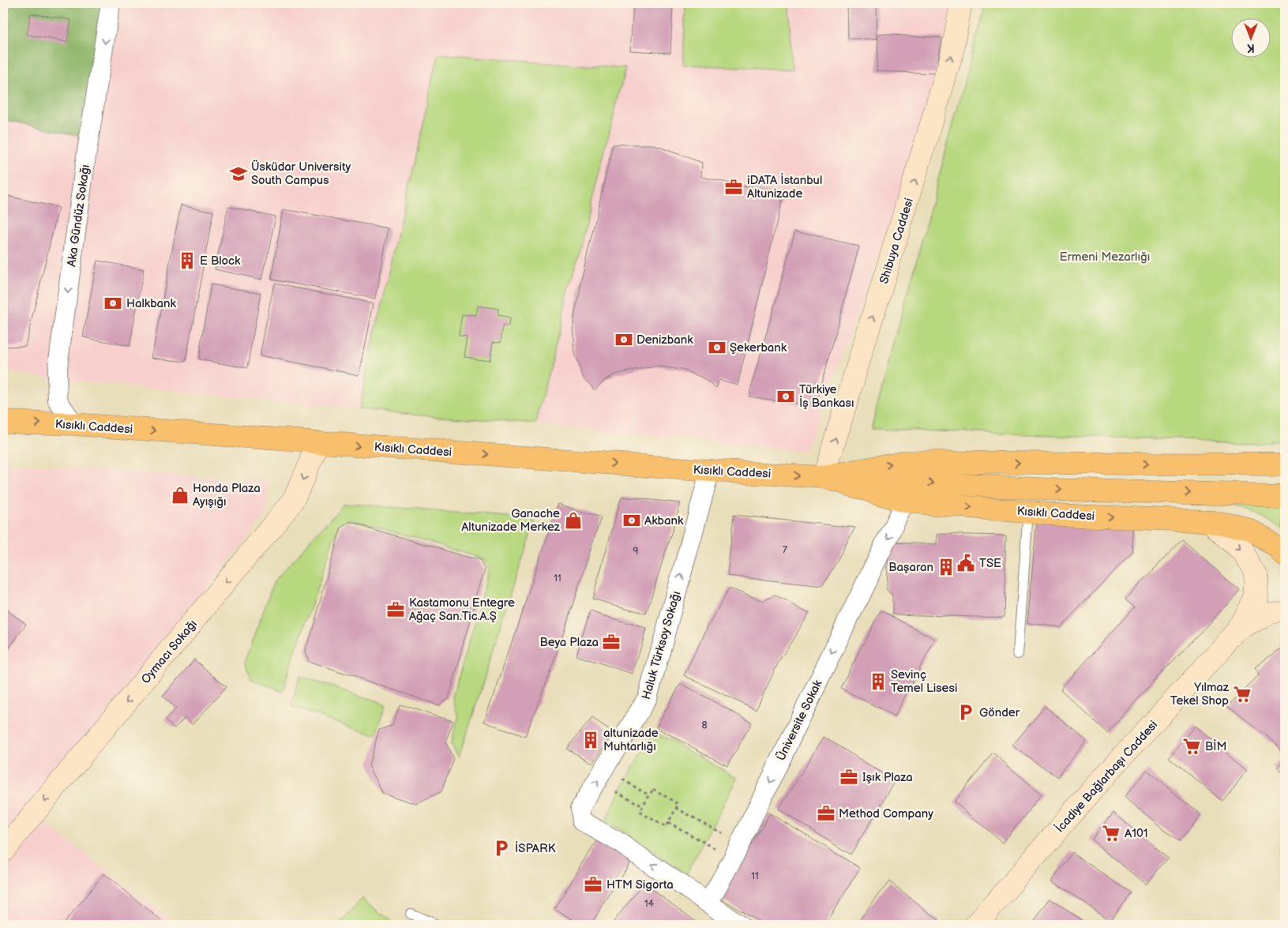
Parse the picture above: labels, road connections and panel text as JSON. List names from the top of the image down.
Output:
{
  "streets": {
    "main road": ["Kısıklı Caddesi"],
    "street": [
      "Aka Gündüz Sokağı",
      "Shibuya Caddesi",
      "Haluk Türksoy Sokağı",
      "Oymacı Sokağı",
      "Üniversite Sokak",
      "İcadiye Bağlarbaşı Caddesi"
    ]
  },
  "crossings": [
    ["Aka Gündüz Sokağı", "Kısıklı Caddesi"],
    ["Shibuya Caddesi", "Kısıklı Caddesi"],
    ["Kısıklı Caddesi", "Haluk Türksoy Sokağı"],
    ["Kısıklı Caddesi", "Oymacı Sokağı"],
    ["Kısıklı Caddesi", "Üniversite Sokak"],
    ["Kısıklı Caddesi", "İcadiye Bağlarbaşı Caddesi"],
    ["Haluk Türksoy Sokağı", "Üniversite Sokak"]
  ],
  "one_way": [
    "Aka Gündüz Sokağı",
    "Shibuya Caddesi",
    "Haluk Türksoy Sokağı",
    "Oymacı Sokağı",
    "Üniversite Sokak"
  ],
  "parks": ["Ermeni Mezarlığı"],
  "places": {
    "school or university": ["Üsküdar University South Campus"],
    "office": [
      "iDATA İstanbul Altunizade",
      "Kastamonu Entegre Ağaç San.Tic.A.Ş",
      "Beya Plaza",
      "Işık Plaza",
      "Method Company",
      "HTM Sigorta"
    ],
    "building": [
      "E Block",
      "Başaran",
      "Sevinç Temel Lisesi",
      "altunizade Muhtarlığı"
    ],
    "bank": [
      "Halkbank",
      "Denizbank",
      "Şekerbank",
      "Türkiye İş Bankası",
      "Akbank"
    ],
    "shop": ["Honda Plaza Ayışığı", "Ganache Altunizade Merkez"],
    "public building": ["TSE"],
    "supermarket": ["Yılmaz Tekel Shop", "BİM", "A101"],
    "parking": ["Gönder", "İSPARK"]
  },
  "house_numbers": [
    "7",
    "9",
    "11",
    "8",
    "11",
    "14"
  ],
  "north": "bottom"
}
